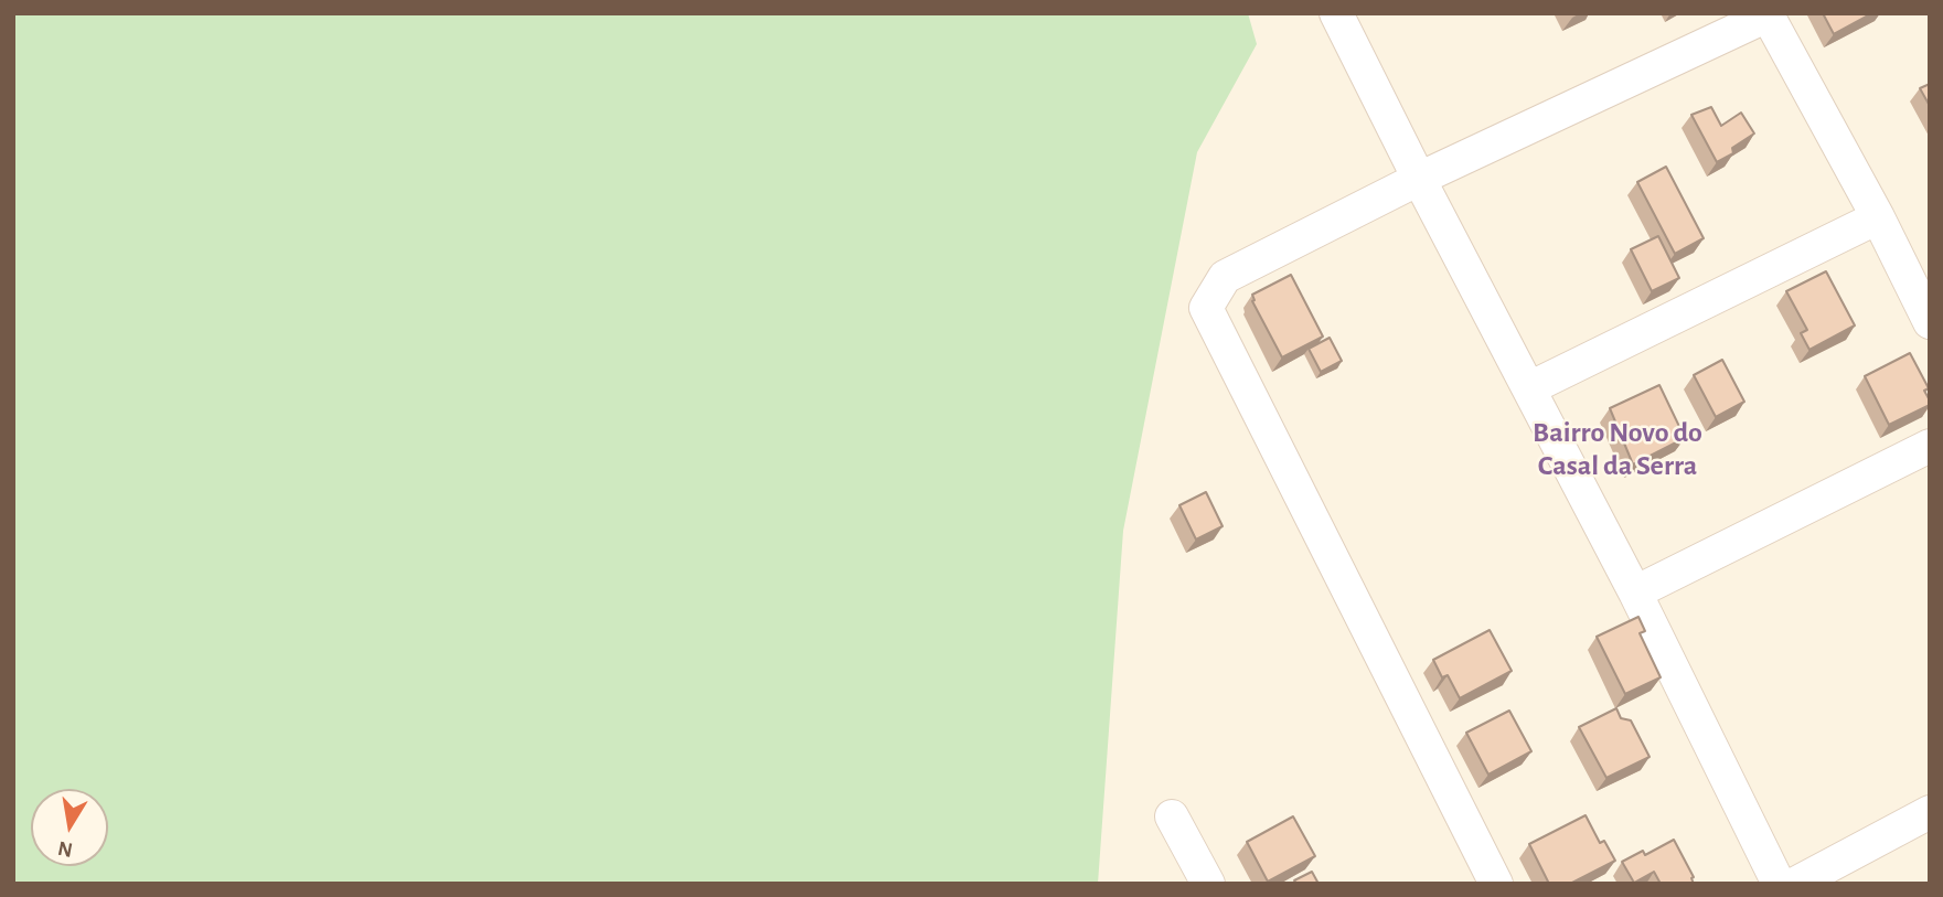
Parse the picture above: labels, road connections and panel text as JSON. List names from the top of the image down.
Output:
{
  "districts": ["Bairro Novo do Casal da Serra"],
  "north": "bottom"
}
